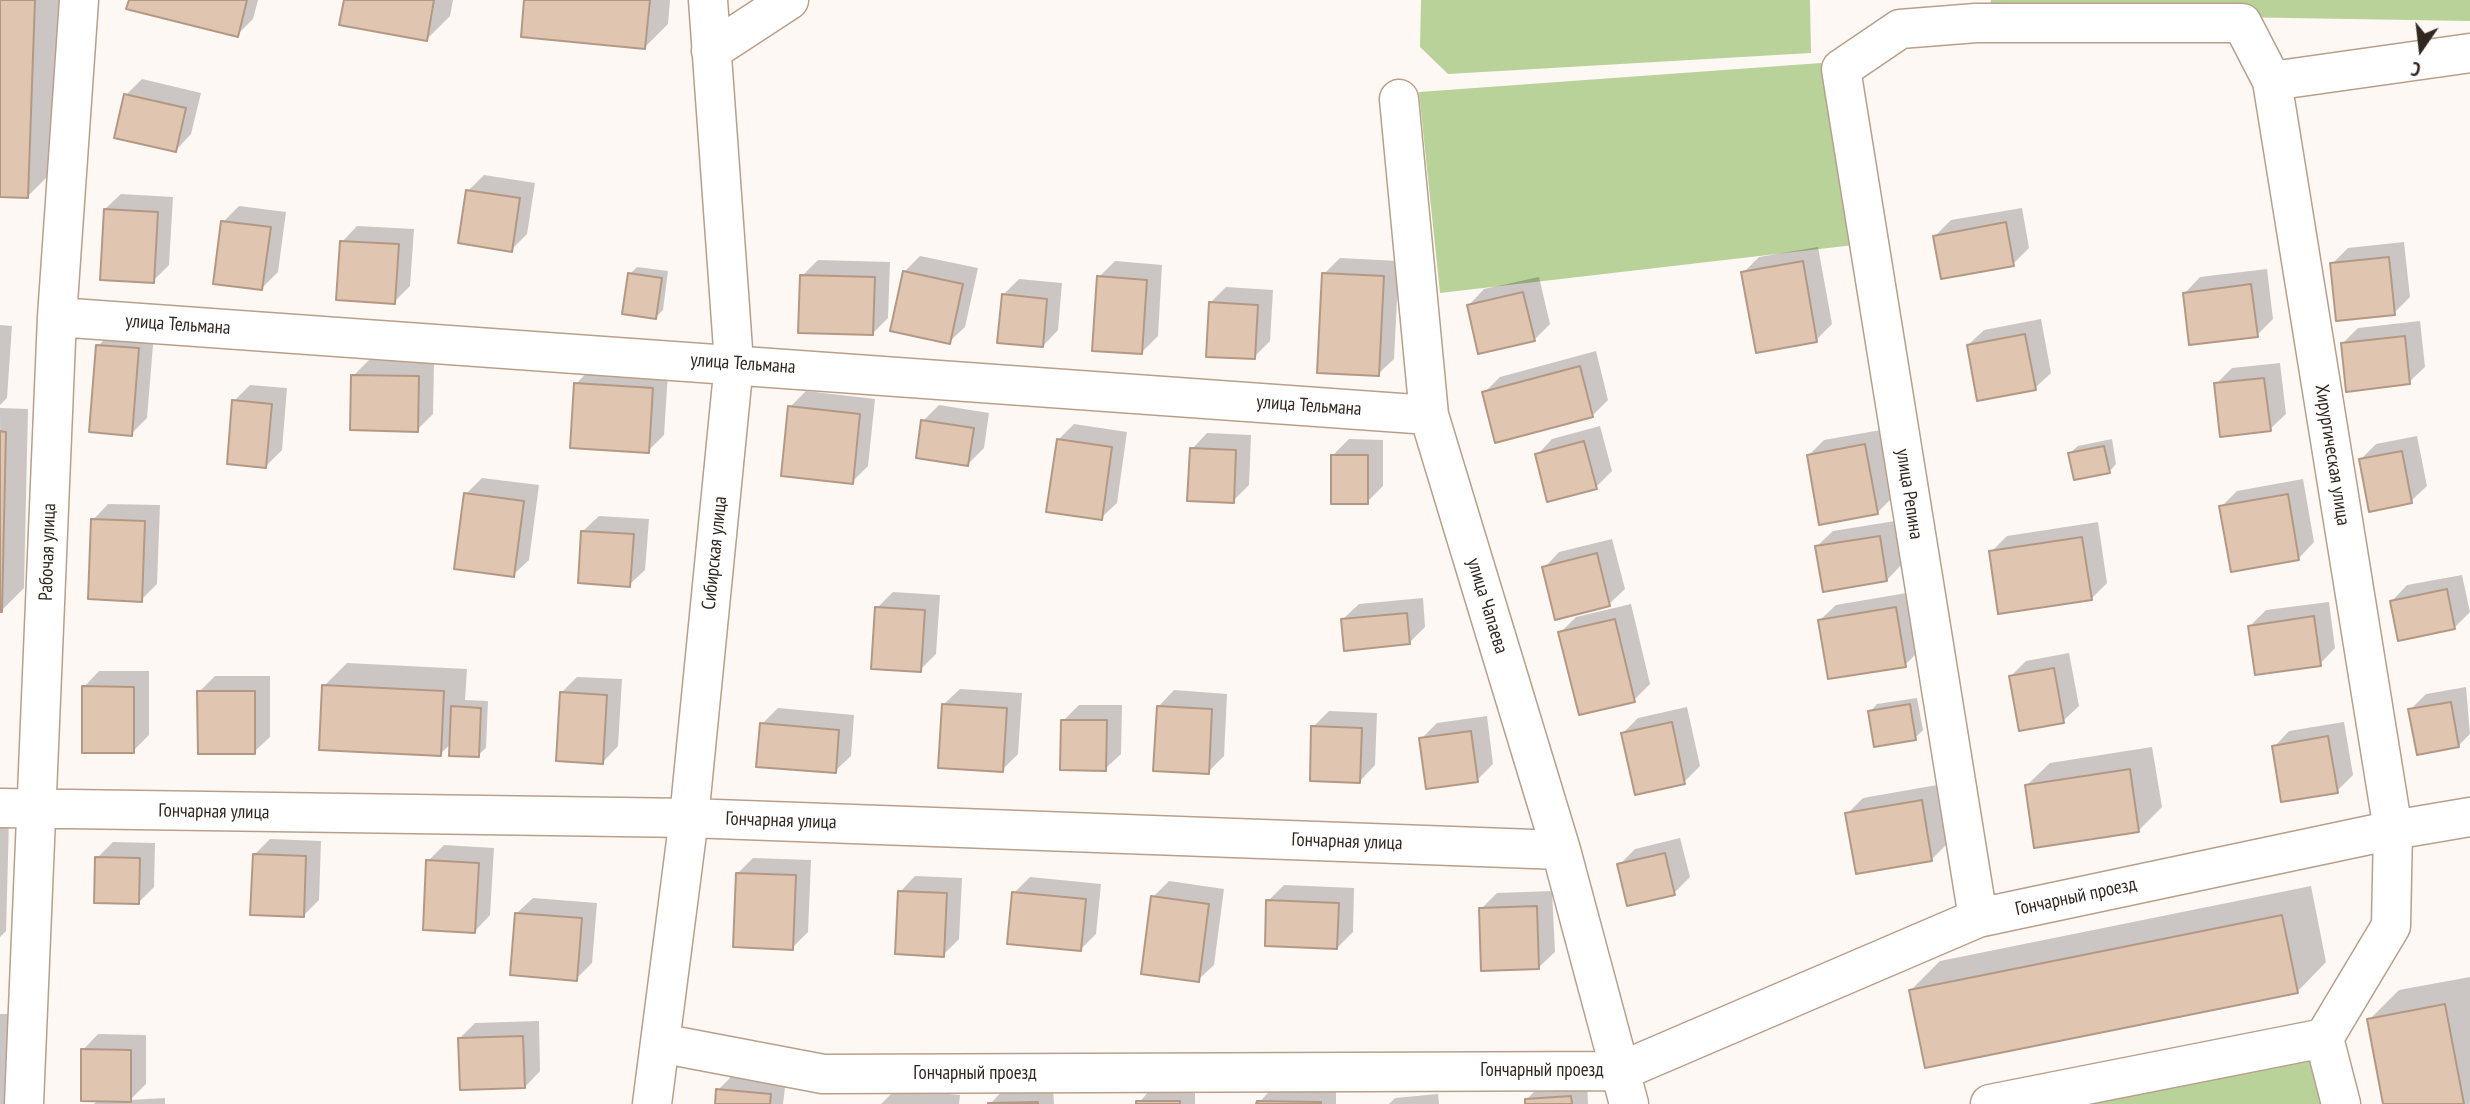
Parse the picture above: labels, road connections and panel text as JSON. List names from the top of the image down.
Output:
{
  "streets": {
    "street": [
      "улица Тельмана",
      "Хирургическая улица",
      "улица Репина",
      "Рабочая улица",
      "Сибирская улица",
      "улица Чапаева",
      "Гончарная улица",
      "Гончарный проезд"
    ]
  },
  "crossings": [
    ["улица Тельмана", "Рабочая улица"],
    ["улица Тельмана", "Сибирская улица"],
    ["улица Тельмана", "улица Чапаева"],
    ["Хирургическая улица", "улица Репина"],
    ["Хирургическая улица", "Гончарный проезд"],
    ["улица Репина", "Гончарный проезд"],
    ["Рабочая улица", "Гончарная улица"],
    ["Сибирская улица", "Гончарная улица"],
    ["Сибирская улица", "Гончарный проезд"],
    ["улица Чапаева", "Гончарная улица"],
    ["улица Чапаева", "Гончарный проезд"]
  ],
  "north": "bottom"
}
